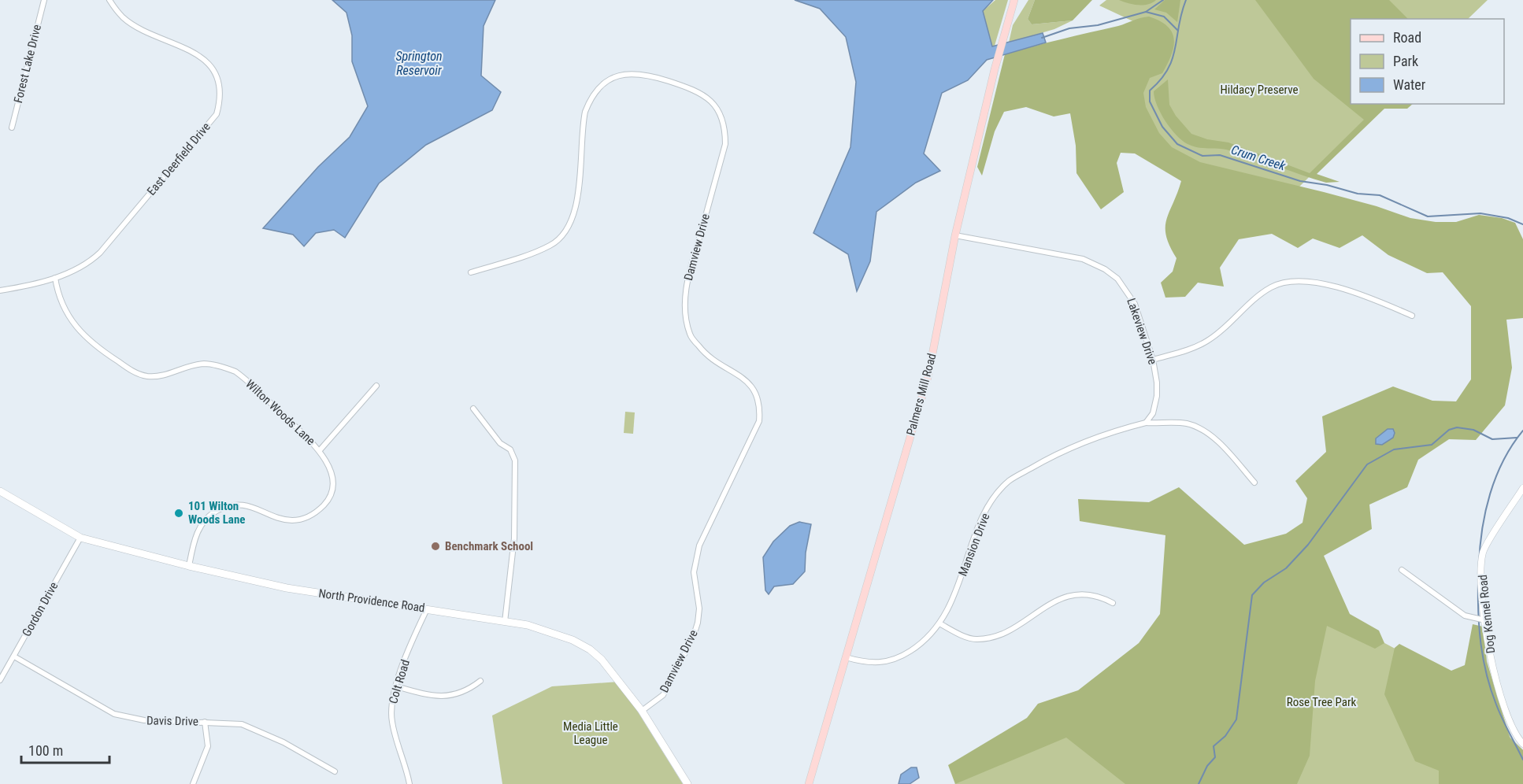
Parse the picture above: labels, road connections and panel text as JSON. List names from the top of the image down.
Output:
{
  "streets": {
    "main road": ["Palmers Mill Road", "North Providence Road"],
    "street": [
      "Forest Lake Drive",
      "East Deerfield Drive",
      "Damview Drive",
      "Lakeview Drive",
      "Wilton Woods Lane",
      "Mansion Drive",
      "Gordon Drive",
      "Dog Kennel Road",
      "Colt Road",
      "Davis Drive"
    ]
  },
  "crossings": [
    ["East Deerfield Drive", "Wilton Woods Lane"],
    ["Damview Drive", "North Providence Road"],
    ["Lakeview Drive", "Palmers Mill Road"],
    ["Lakeview Drive", "Mansion Drive"],
    ["Palmers Mill Road", "Mansion Drive"],
    ["Wilton Woods Lane", "North Providence Road"],
    ["North Providence Road", "Gordon Drive"],
    ["North Providence Road", "Colt Road"],
    ["Gordon Drive", "Davis Drive"]
  ],
  "water": ["Springton Reservoir", "Crum Creek"],
  "parks": ["Hildacy Preserve", "Rose Tree Park", "Media Little League"],
  "places": ["101 Wilton Woods Lane", "Benchmark School"],
  "legend": ["Road", "Park", "Water"],
  "scale_bar": "100 m"
}
